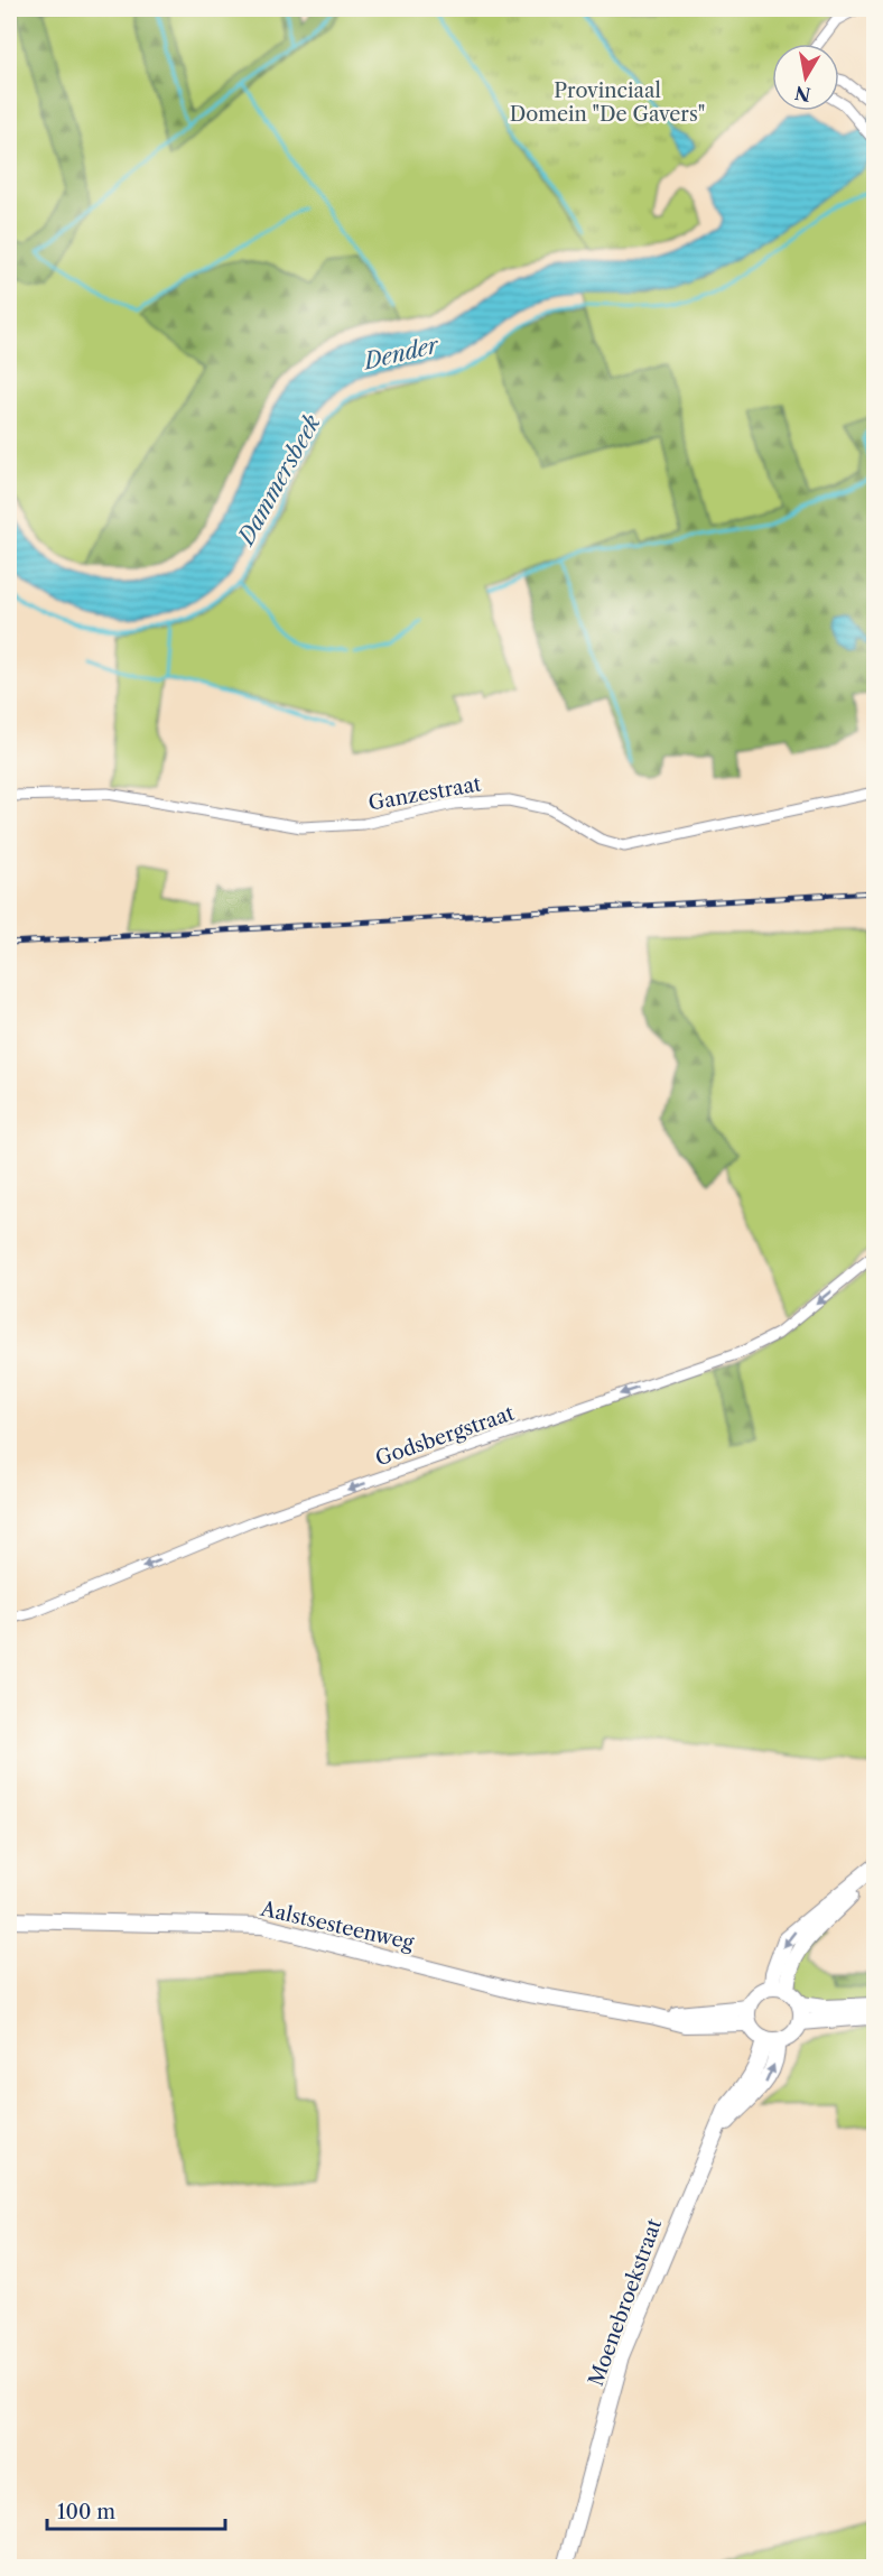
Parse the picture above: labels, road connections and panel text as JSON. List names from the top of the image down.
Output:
{
  "streets": {
    "main road": ["Aalstsesteenweg", "Moenebroekstraat"],
    "street": ["Ganzestraat", "Godsbergstraat"]
  },
  "crossings": [
    ["Aalstsesteenweg", "Moenebroekstraat"]
  ],
  "one_way": ["Godsbergstraat"],
  "water": ["Dender", "Dammersbeek"],
  "parks": ["Provinciaal Domein \"De Gavers\""],
  "scale_bar": "100 m",
  "north": "bottom"
}
